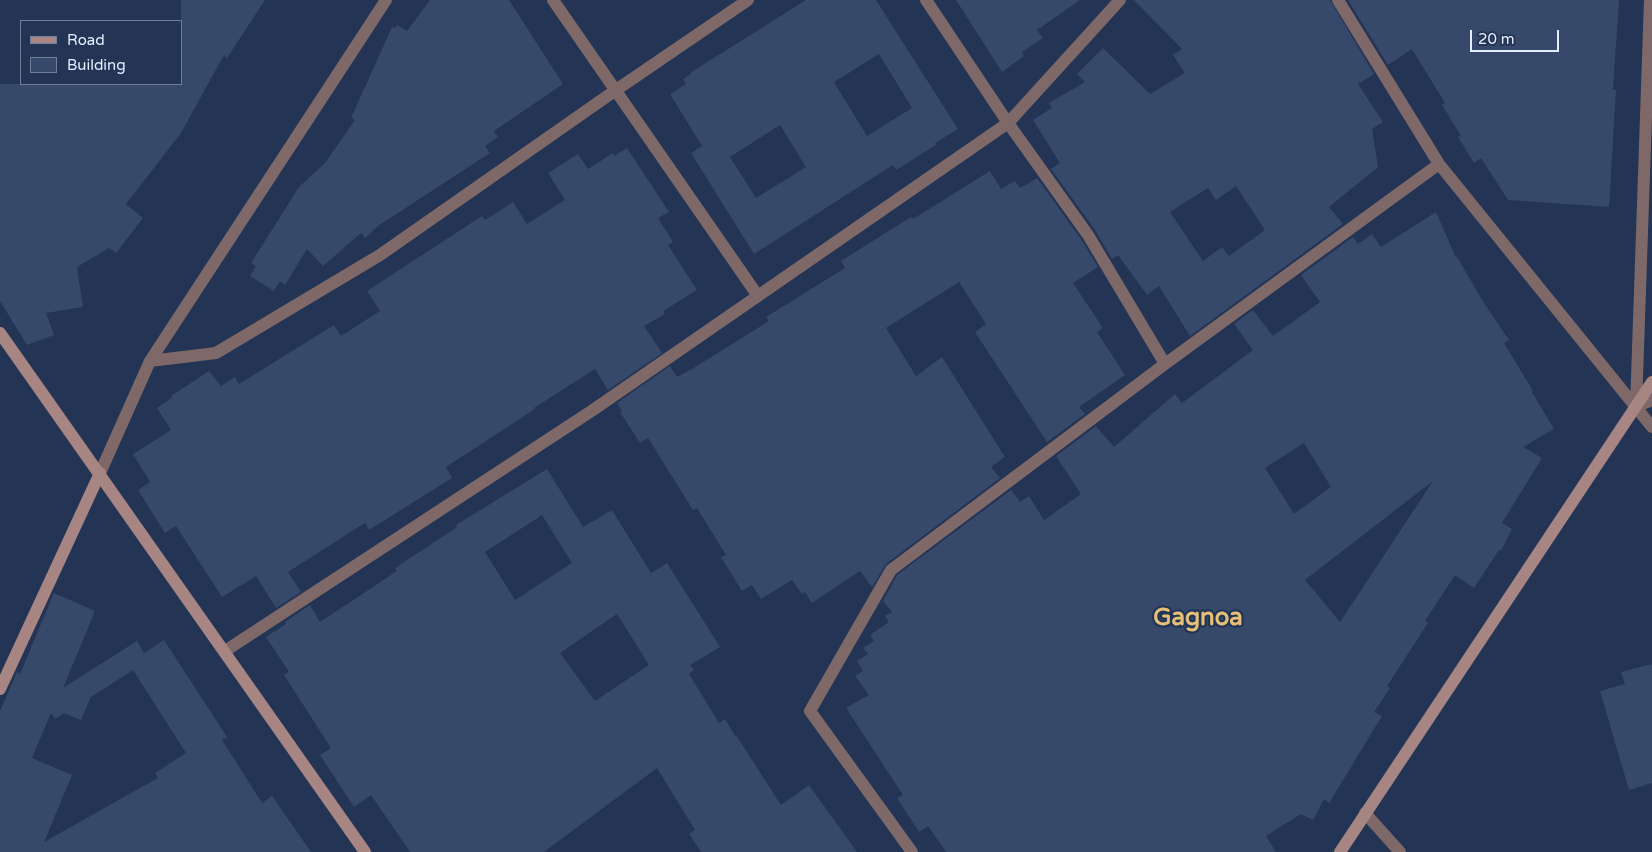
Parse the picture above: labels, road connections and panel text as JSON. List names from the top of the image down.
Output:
{
  "districts": ["Gagnoa"],
  "legend": ["Road", "Building"],
  "scale_bar": "20 m"
}
